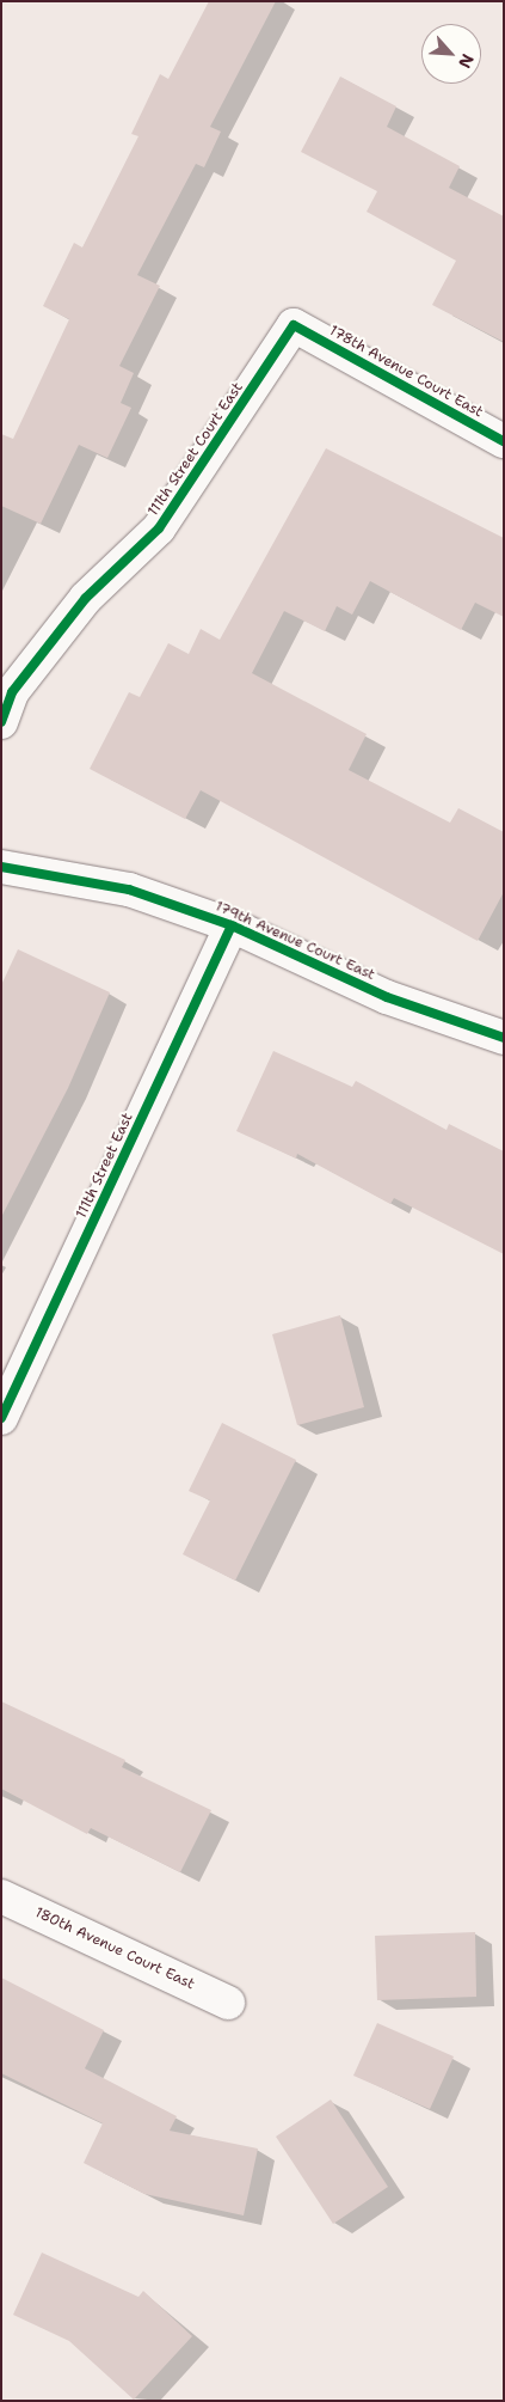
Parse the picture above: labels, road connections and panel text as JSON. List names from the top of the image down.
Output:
{
  "streets": {
    "street": [
      "178th Avenue Court East",
      "111th Street Court East",
      "179th Avenue Court East",
      "111th Street East",
      "180th Avenue Court East"
    ]
  },
  "crossings": [
    ["178th Avenue Court East", "111th Street Court East"],
    ["179th Avenue Court East", "111th Street East"]
  ],
  "north": "bottom right"
}
